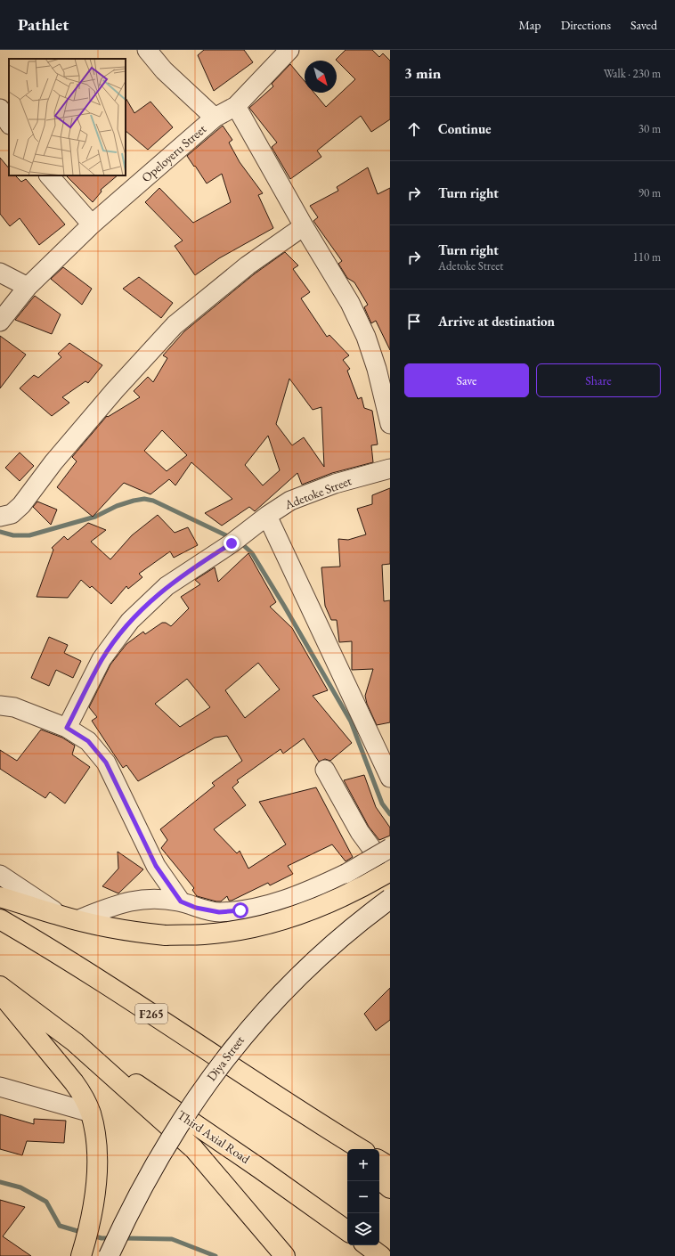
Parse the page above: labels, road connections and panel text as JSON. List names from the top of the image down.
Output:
{
  "streets": {
    "highway": ["F265", "Third Axial Road"],
    "main road": ["Diya Street"],
    "street": ["Opeloyeru Street", "Adetoke Street"]
  },
  "north": "bottom right",
  "page": {
    "header": "Pathlet",
    "nav": ["Map", "Directions", "Saved"],
    "heading": ["3 min", "Walk · 230 m"],
    "list": [
      ["Continue", "30 m"],
      ["Turn right", "90 m"],
      ["Turn right", "Adetoke Street", "110 m"],
      "Arrive at destination"
    ],
    "buttons": ["Save", "Share"],
    "map_buttons": ["+", "−"]
  }
}
